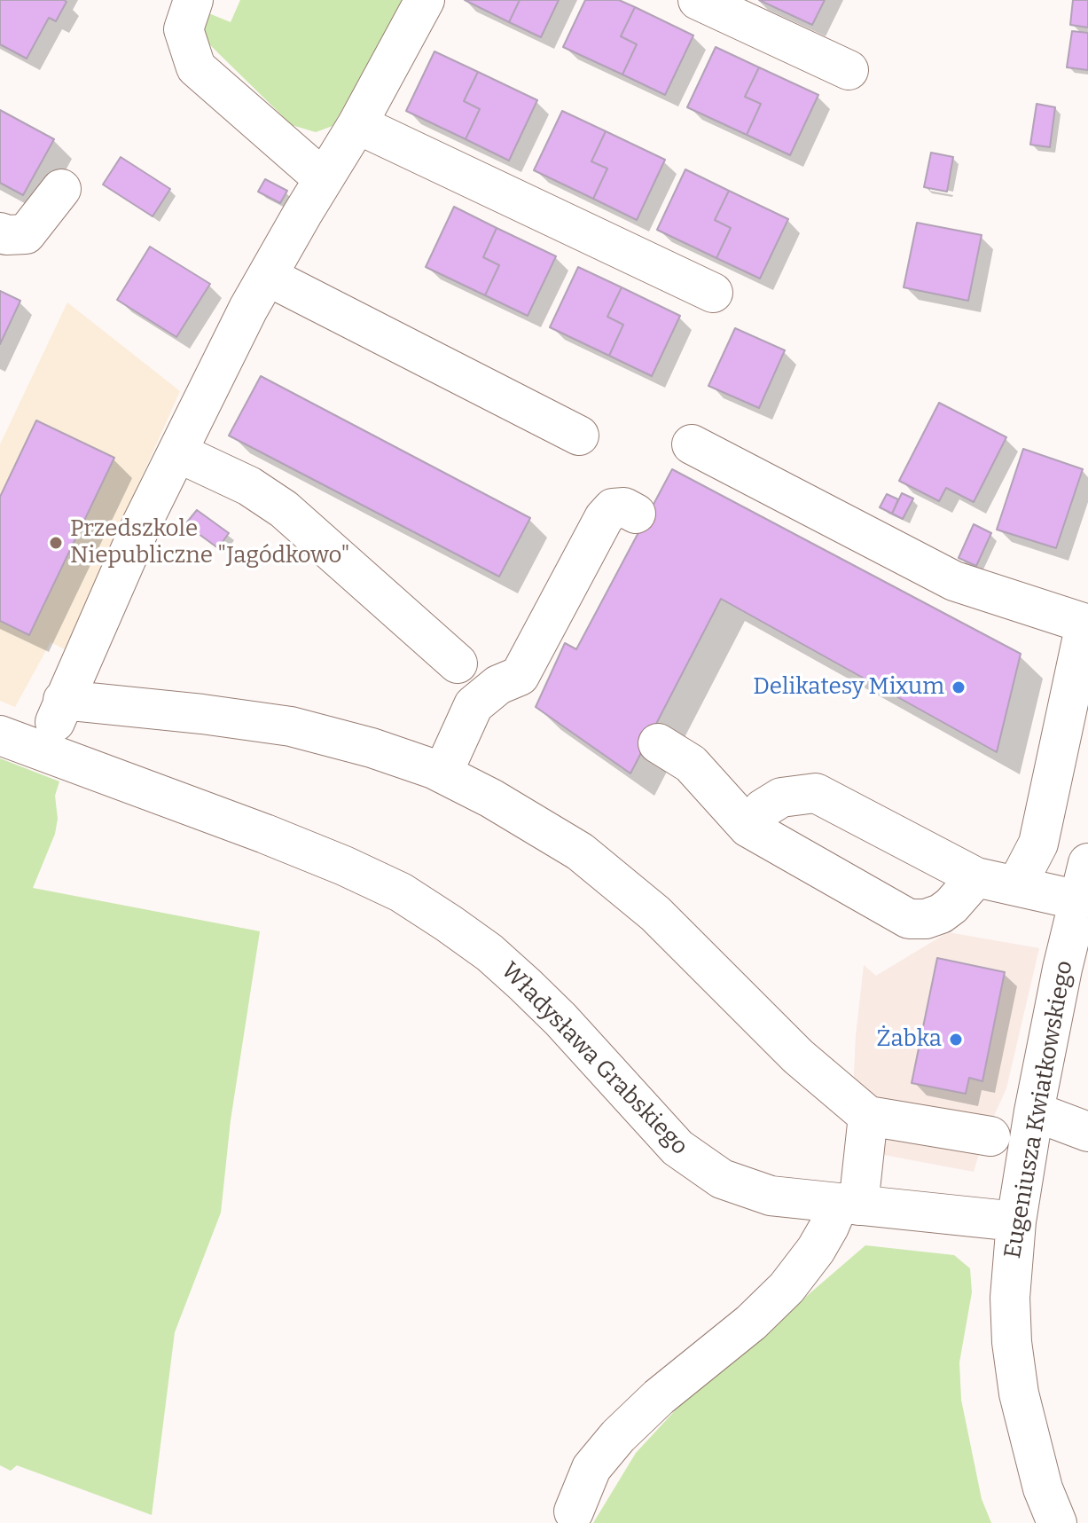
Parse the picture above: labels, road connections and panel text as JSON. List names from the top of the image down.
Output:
{
  "streets": {
    "street": ["Władysława Grabskiego", "Eugeniusza Kwiatkowskiego"]
  },
  "crossings": [
    ["Władysława Grabskiego", "Eugeniusza Kwiatkowskiego"]
  ],
  "places": ["Przedszkole Niepubliczne \"Jagódkowo\"", "Delikatesy Mixum", "Żabka"]
}
